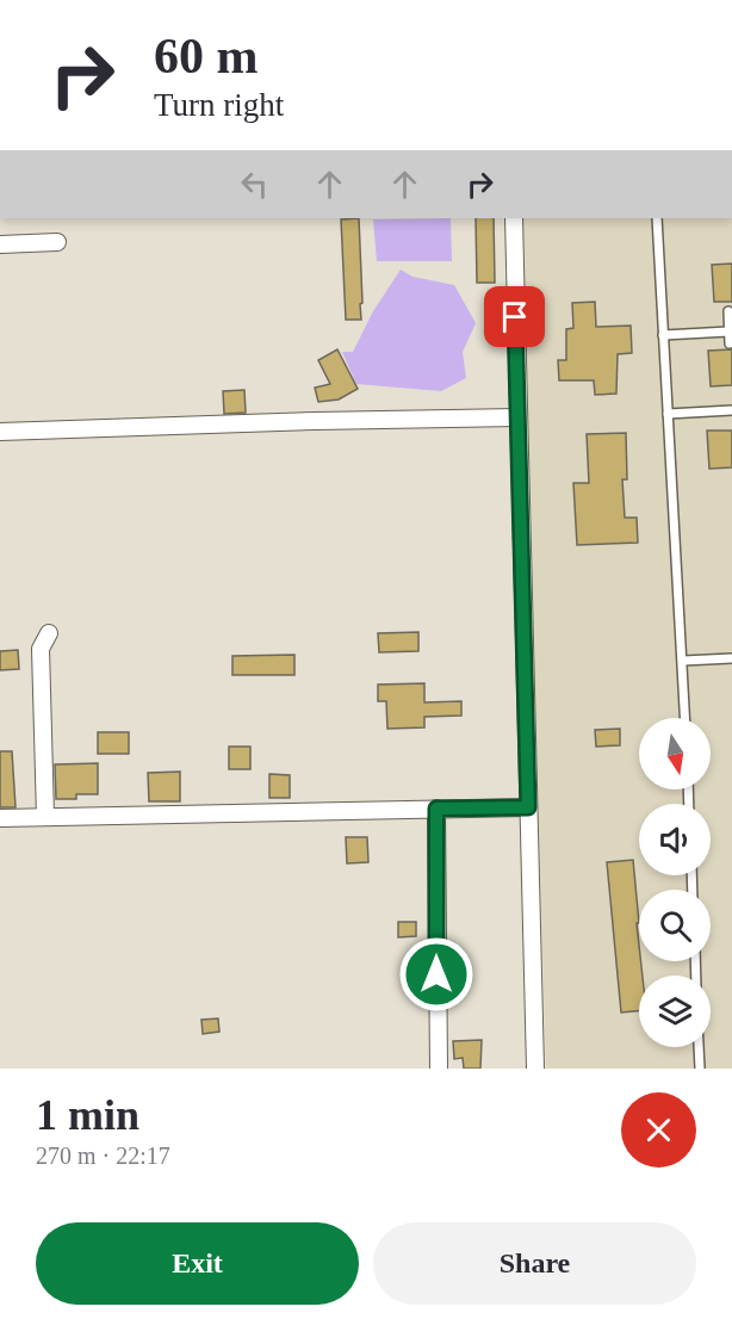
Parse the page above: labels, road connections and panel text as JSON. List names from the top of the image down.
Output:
{
  "north": "bottom",
  "page": {
    "turn": ["60 m", "Turn right"],
    "heading": ["1 min", "270 m · 22:17"],
    "buttons": ["Exit", "Share"]
  }
}
